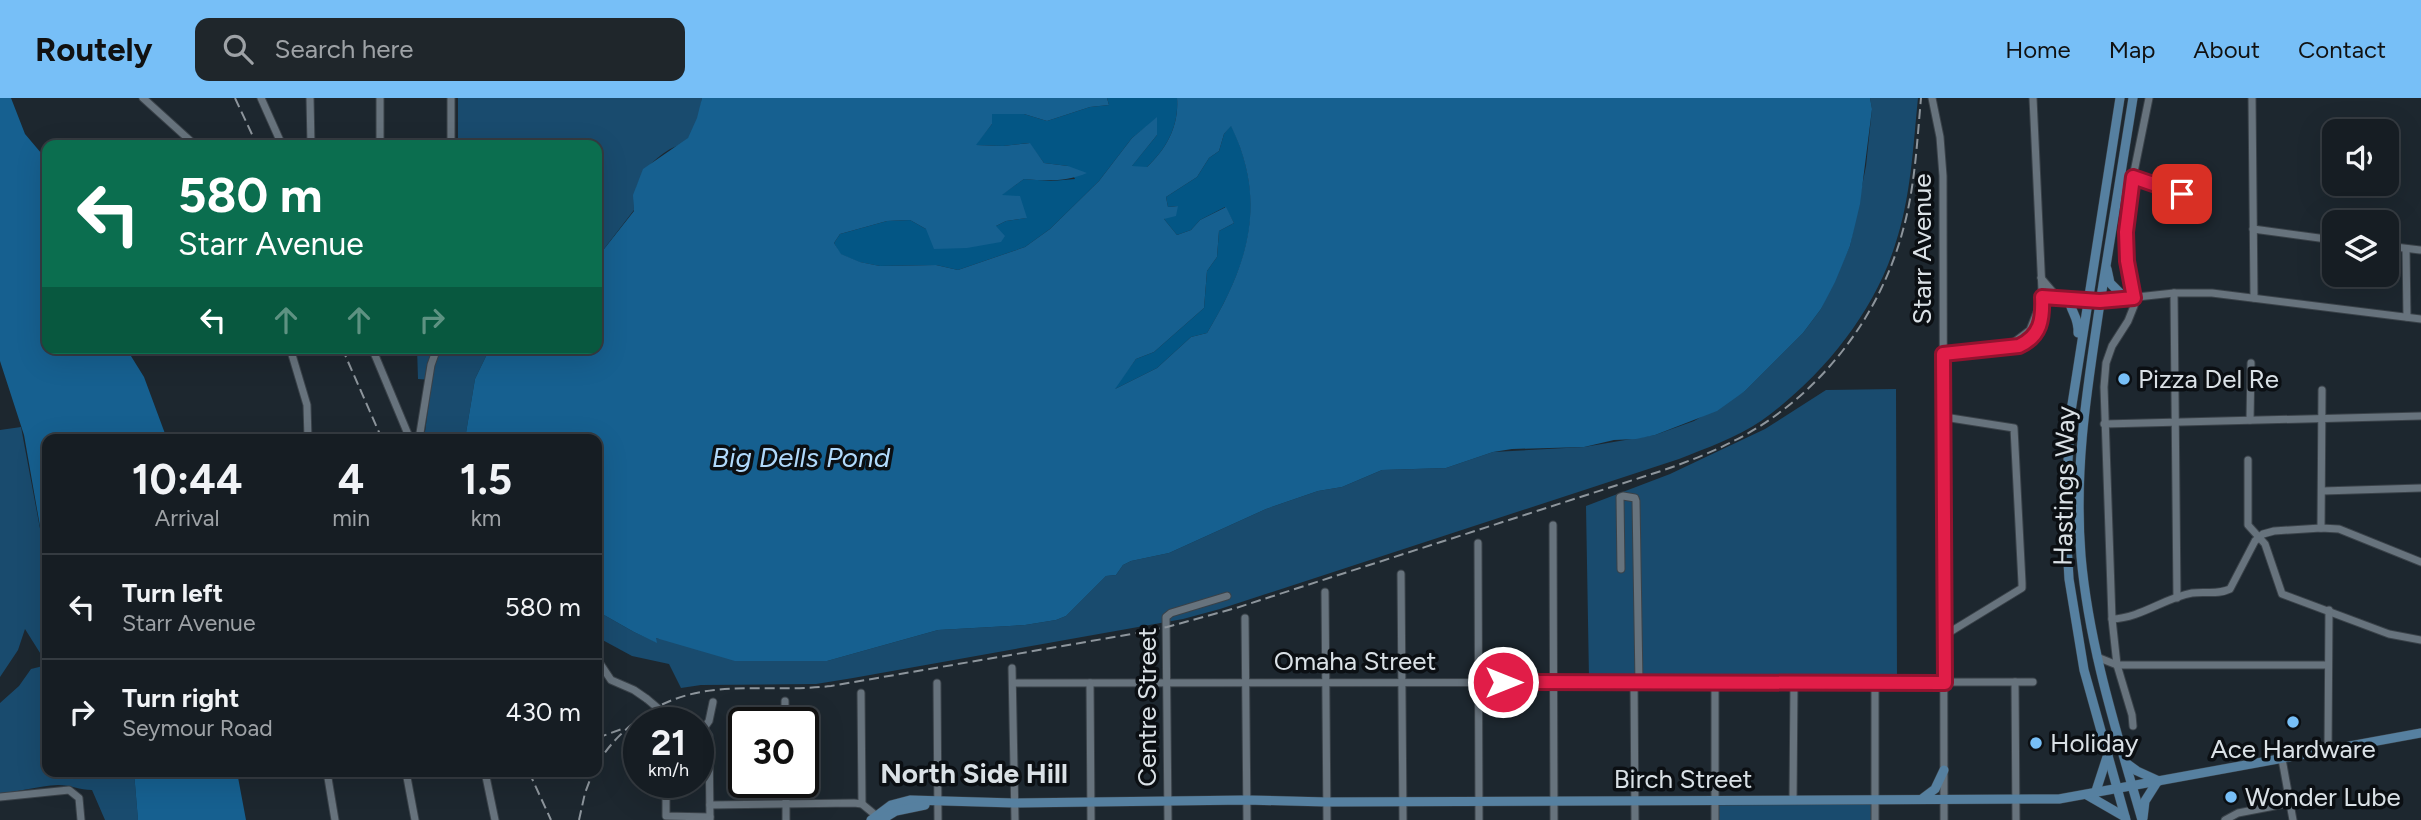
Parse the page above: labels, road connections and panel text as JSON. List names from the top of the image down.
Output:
{
  "streets": {
    "main road": ["Hastings Way", "Birch Street"],
    "street": ["Starr Avenue", "Omaha Street", "Centre Street"]
  },
  "crossings": [
    ["Starr Avenue", "Omaha Street"],
    ["Starr Avenue", "Birch Street"],
    ["Hastings Way", "Birch Street"],
    ["Omaha Street", "Centre Street"],
    ["Centre Street", "Birch Street"]
  ],
  "districts": ["North Side Hill"],
  "water": ["Big Dells Pond"],
  "places": [
    "Pizza Del Re",
    "Ace Hardware",
    "Holiday",
    "Wonder Lube"
  ],
  "page": {
    "header": "Routely",
    "search": "Search here",
    "nav": [
      "Home",
      "Map",
      "About",
      "Contact"
    ],
    "turn": ["580 m", "Starr Avenue"],
    "eta": [
      "10:44",
      "Arrival",
      "4",
      "min",
      "1.5",
      "km"
    ],
    "list": [
      {
        "name": "Turn left",
        "note": "Starr Avenue",
        "value": "580 m"
      },
      {
        "name": "Turn right",
        "note": "Seymour Road",
        "value": "430 m"
      }
    ],
    "speed": "21 km/h",
    "limit": "30"
  }
}
